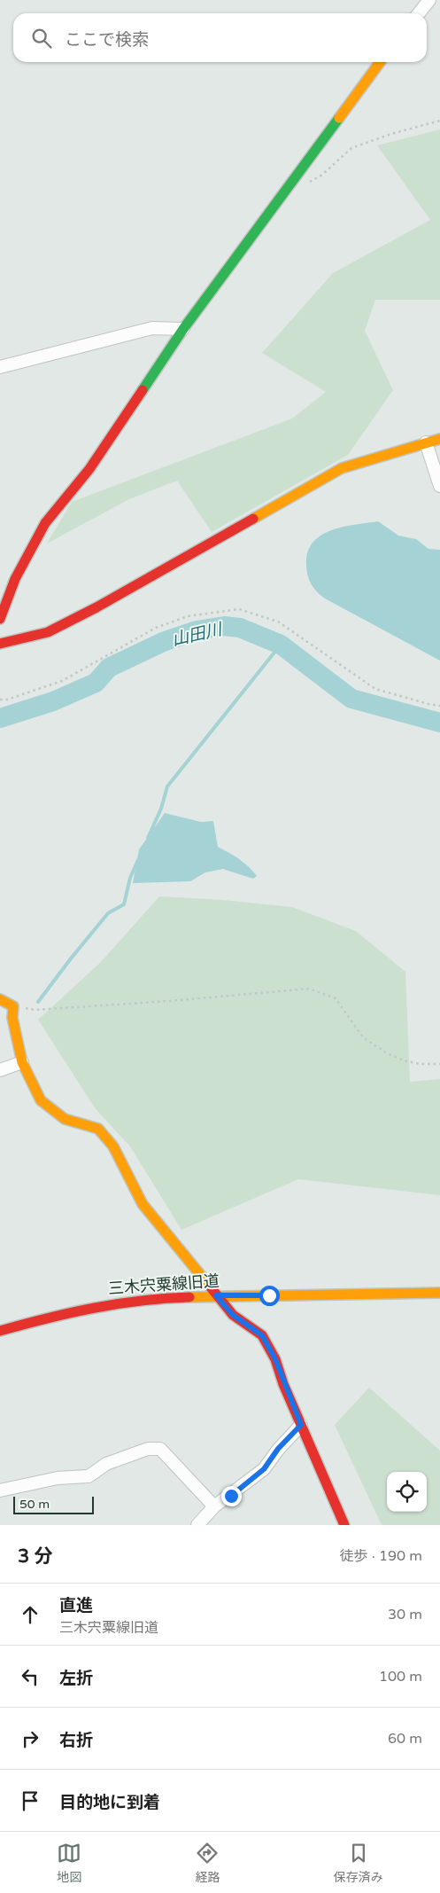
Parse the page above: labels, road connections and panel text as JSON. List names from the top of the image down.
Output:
{
  "streets": {
    "street": ["三木宍粟線旧道"]
  },
  "water": ["山田川"],
  "scale_bar": "50 m",
  "page": {
    "search": "ここで検索",
    "scale": "50 m",
    "heading": ["3 分", "徒歩 · 190 m"],
    "list": [
      ["直進", "三木宍粟線旧道", "30 m"],
      ["左折", "100 m"],
      ["右折", "60 m"],
      "目的地に到着"
    ],
    "nav": ["地図", "経路", "保存済み"]
  }
}
